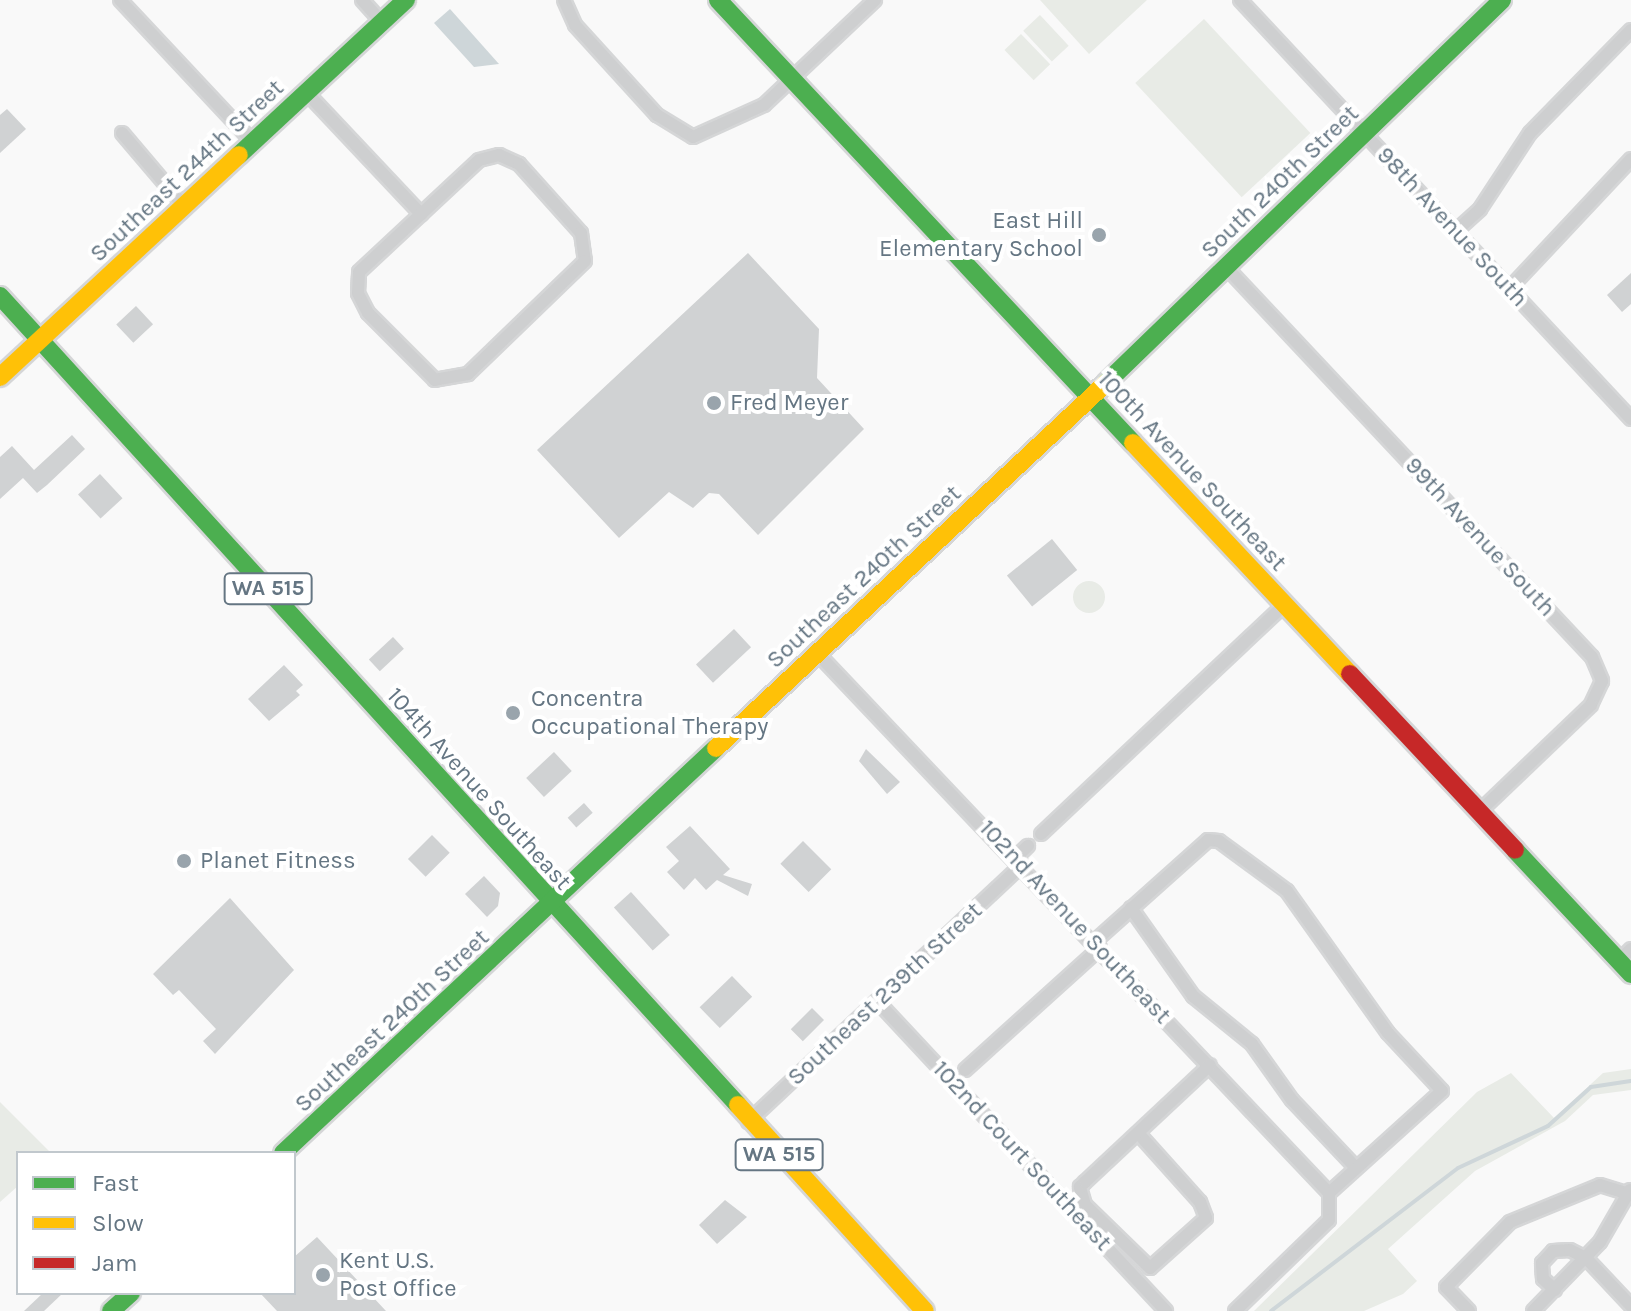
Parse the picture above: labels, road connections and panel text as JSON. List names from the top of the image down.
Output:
{
  "streets": {
    "main road": [
      "Southeast 244th Street",
      "South 240th Street",
      "100th Avenue Southeast",
      "Southeast 240th Street",
      "WA 515",
      "104th Avenue Southeast"
    ],
    "street": [
      "98th Avenue South",
      "99th Avenue South",
      "102nd Avenue Southeast",
      "Southeast 239th Street",
      "102nd Court Southeast"
    ]
  },
  "crossings": [
    ["Southeast 244th Street", "104th Avenue Southeast"],
    ["South 240th Street", "98th Avenue South"],
    ["South 240th Street", "100th Avenue Southeast"],
    ["South 240th Street", "99th Avenue South"],
    ["South 240th Street", "Southeast 240th Street"],
    ["100th Avenue Southeast", "99th Avenue South"],
    ["100th Avenue Southeast", "Southeast 240th Street"],
    ["Southeast 240th Street", "104th Avenue Southeast"],
    ["Southeast 240th Street", "102nd Avenue Southeast"],
    ["104th Avenue Southeast", "Southeast 239th Street"],
    ["102nd Avenue Southeast", "Southeast 239th Street"],
    ["Southeast 239th Street", "102nd Court Southeast"]
  ],
  "places": [
    "East Hill Elementary School",
    "Fred Meyer",
    "Concentra Occupational Therapy",
    "Planet Fitness",
    "Kent U.S. Post Office"
  ],
  "legend": ["Fast", "Slow", "Jam"]
}
